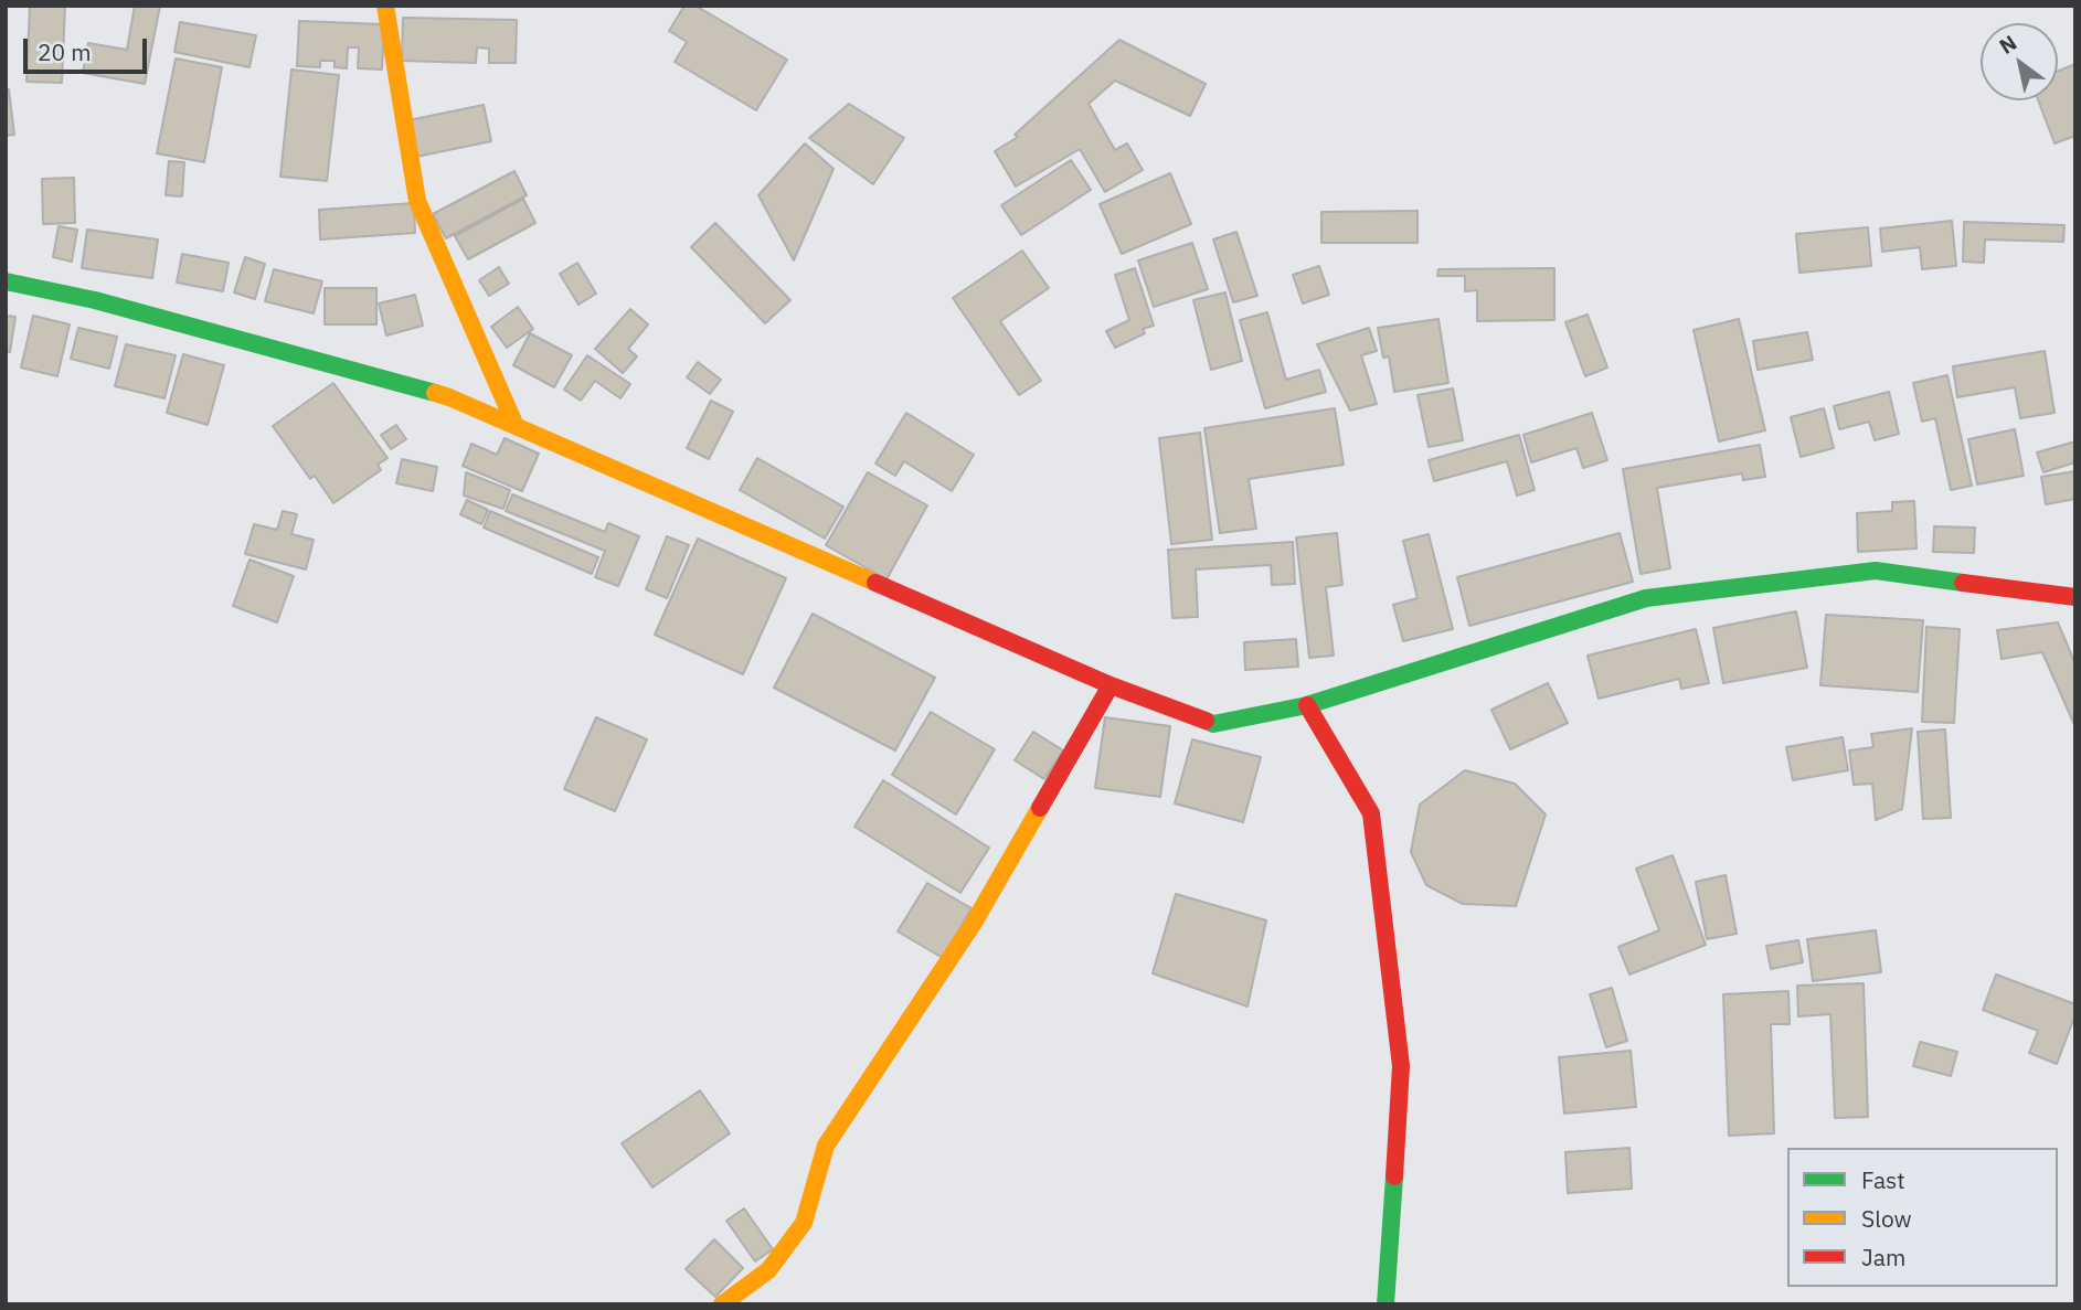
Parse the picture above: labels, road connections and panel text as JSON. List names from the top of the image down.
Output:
{
  "legend": ["Fast", "Slow", "Jam"],
  "scale_bar": "20 m",
  "north": "top left"
}
